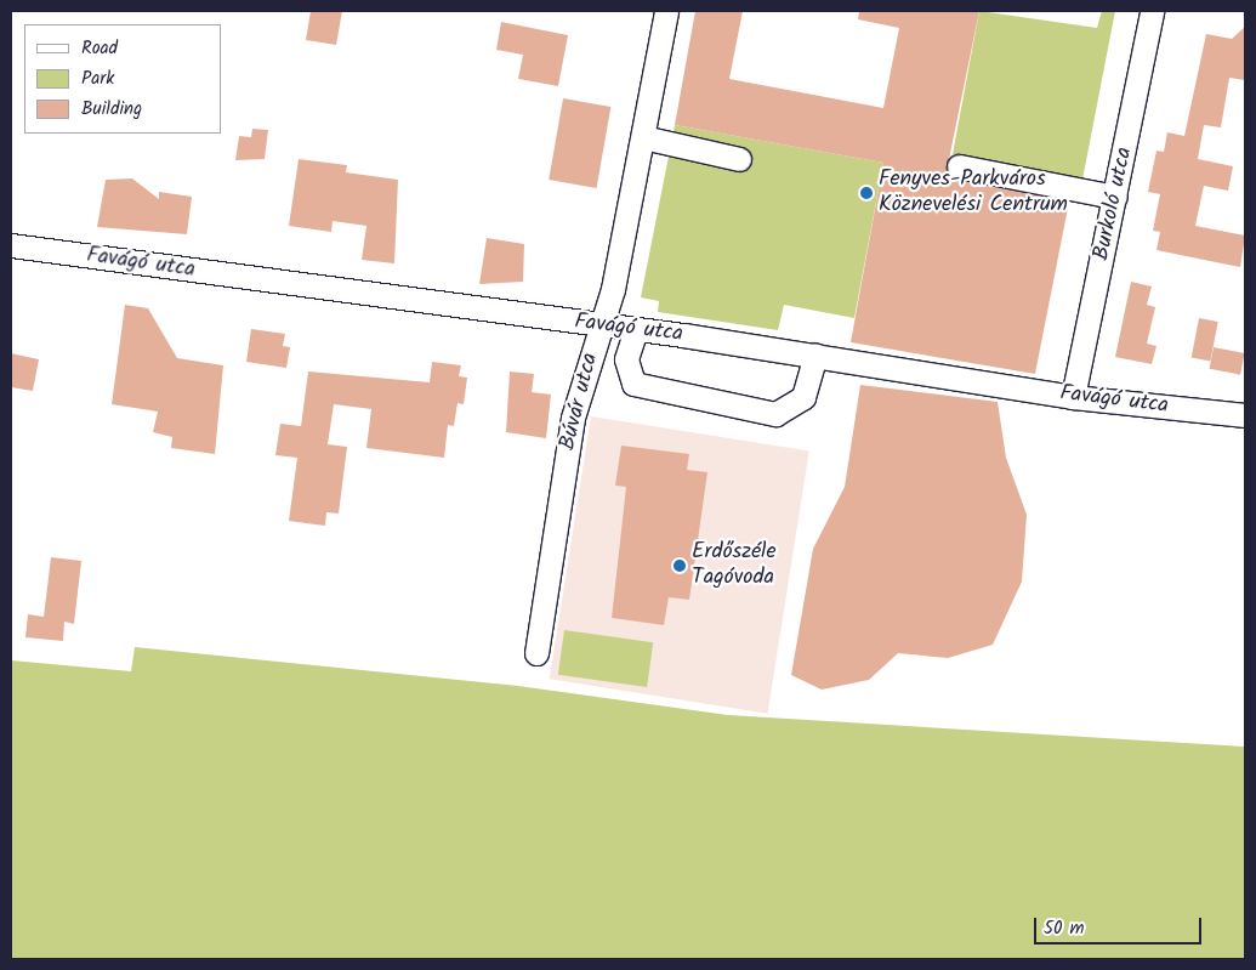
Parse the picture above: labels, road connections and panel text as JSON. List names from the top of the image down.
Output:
{
  "streets": {
    "street": ["Burkoló utca", "Favágó utca", "Búvár utca"]
  },
  "crossings": [
    ["Burkoló utca", "Favágó utca"],
    ["Favágó utca", "Búvár utca"]
  ],
  "places": ["Fenyves-Parkváros Köznevelési Centrum", "Erdőszéle Tagóvoda"],
  "legend": ["Road", "Park", "Building"],
  "scale_bar": "50 m"
}
